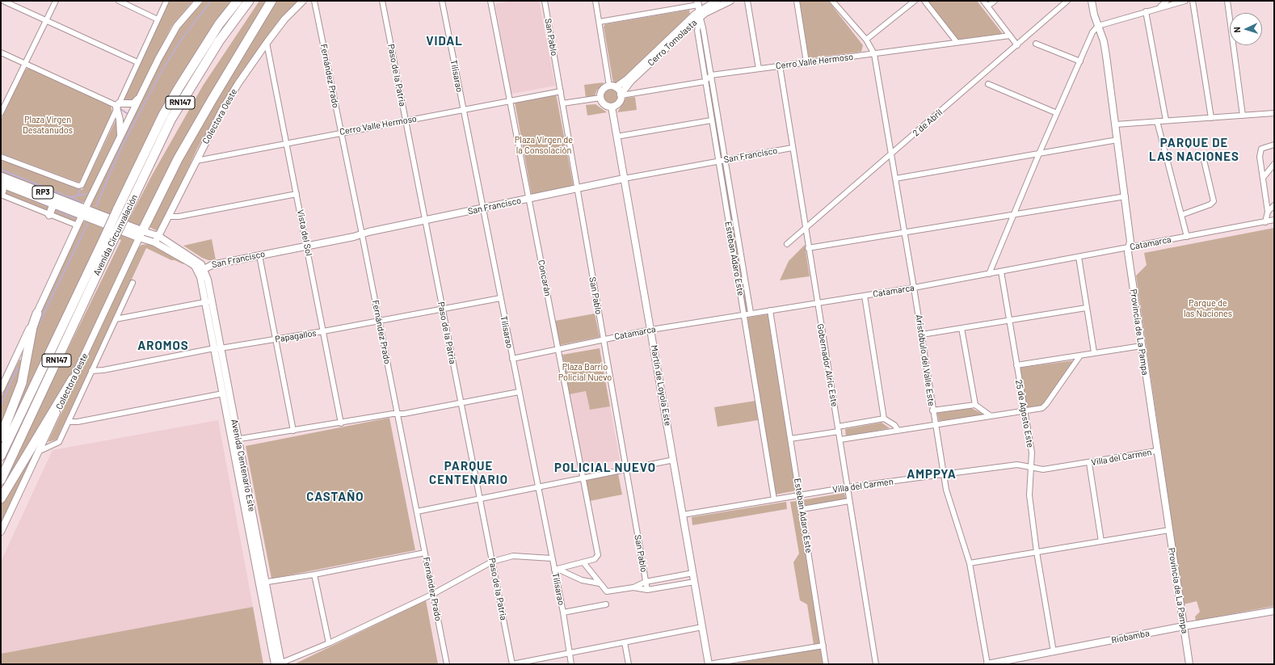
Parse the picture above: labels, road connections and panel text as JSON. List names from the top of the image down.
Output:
{
  "streets": {
    "highway": ["RN147", "Avenida Circunvalación"],
    "main road": ["RP3"],
    "street": [
      "San Pablo",
      "Cerro Tomolasta",
      "Cerro Valle Hermoso",
      "Paso de la Patria",
      "Fernández Prado",
      "Tilisarao",
      "Colectora Oeste",
      "2 de Abril",
      "San Francisco",
      "Vista del Sol",
      "Catamarca",
      "Esteban Adaro Este",
      "Concarán",
      "Provincia de La Pampa",
      "Papagallos",
      "Aristóbulo del Valle Este",
      "Gobernador Alric Este",
      "Martín de Loyola Este",
      "25 de Agosto Este",
      "Villa del Carmen",
      "Avenida Centenario Este",
      "Riobamba"
    ]
  },
  "crossings": [
    ["San Pablo", "Cerro Valle Hermoso"],
    ["San Pablo", "San Francisco"],
    ["San Pablo", "Catamarca"],
    ["Cerro Tomolasta", "Esteban Adaro Este"],
    ["Cerro Tomolasta", "Martín de Loyola Este"],
    ["Cerro Valle Hermoso", "Paso de la Patria"],
    ["Cerro Valle Hermoso", "Fernández Prado"],
    ["Cerro Valle Hermoso", "Tilisarao"],
    ["Cerro Valle Hermoso", "Colectora Oeste"],
    ["Cerro Valle Hermoso", "Vista del Sol"],
    ["Cerro Valle Hermoso", "Esteban Adaro Este"],
    ["Cerro Valle Hermoso", "Concarán"],
    ["Cerro Valle Hermoso", "Aristóbulo del Valle Este"],
    ["Cerro Valle Hermoso", "Gobernador Alric Este"],
    ["Paso de la Patria", "San Francisco"],
    ["Paso de la Patria", "Papagallos"],
    ["Fernández Prado", "San Francisco"],
    ["Fernández Prado", "Papagallos"],
    ["Tilisarao", "San Francisco"],
    ["Tilisarao", "Catamarca"],
    ["Tilisarao", "Papagallos"],
    ["Colectora Oeste", "RP3"],
    ["Colectora Oeste", "Vista del Sol"],
    ["2 de Abril", "Aristóbulo del Valle Este"],
    ["2 de Abril", "Gobernador Alric Este"],
    ["San Francisco", "Vista del Sol"],
    ["San Francisco", "Esteban Adaro Este"],
    ["San Francisco", "Concarán"],
    ["San Francisco", "Gobernador Alric Este"],
    ["San Francisco", "Martín de Loyola Este"],
    ["San Francisco", "Avenida Centenario Este"],
    ["Vista del Sol", "Papagallos"],
    ["Catamarca", "Esteban Adaro Este"],
    ["Catamarca", "Concarán"],
    ["Catamarca", "Provincia de La Pampa"],
    ["Catamarca", "Aristóbulo del Valle Este"],
    ["Catamarca", "Gobernador Alric Este"],
    ["Catamarca", "Martín de Loyola Este"],
    ["Catamarca", "25 de Agosto Este"],
    ["Esteban Adaro Este", "Villa del Carmen"],
    ["Provincia de La Pampa", "Villa del Carmen"],
    ["Provincia de La Pampa", "Riobamba"],
    ["Papagallos", "Avenida Centenario Este"],
    ["Aristóbulo del Valle Este", "Villa del Carmen"],
    ["Aristóbulo del Valle Este", "Riobamba"],
    ["Gobernador Alric Este", "Villa del Carmen"],
    ["Martín de Loyola Este", "Villa del Carmen"],
    ["25 de Agosto Este", "Villa del Carmen"],
    ["25 de Agosto Este", "Riobamba"]
  ],
  "districts": [
    "VIDAL",
    "PARQUE DE LAS NACIONES",
    "AROMOS",
    "PARQUE CENTENARIO",
    "POLICIAL NUEVO",
    "AMPPYA",
    "CASTAÑO"
  ],
  "parks": [
    "Plaza Virgen Desatanudos",
    "Plaza Virgen de la Consolación",
    "Parque de las Naciones",
    "Plaza Barrio Policial Nuevo"
  ],
  "north": "left"
}
